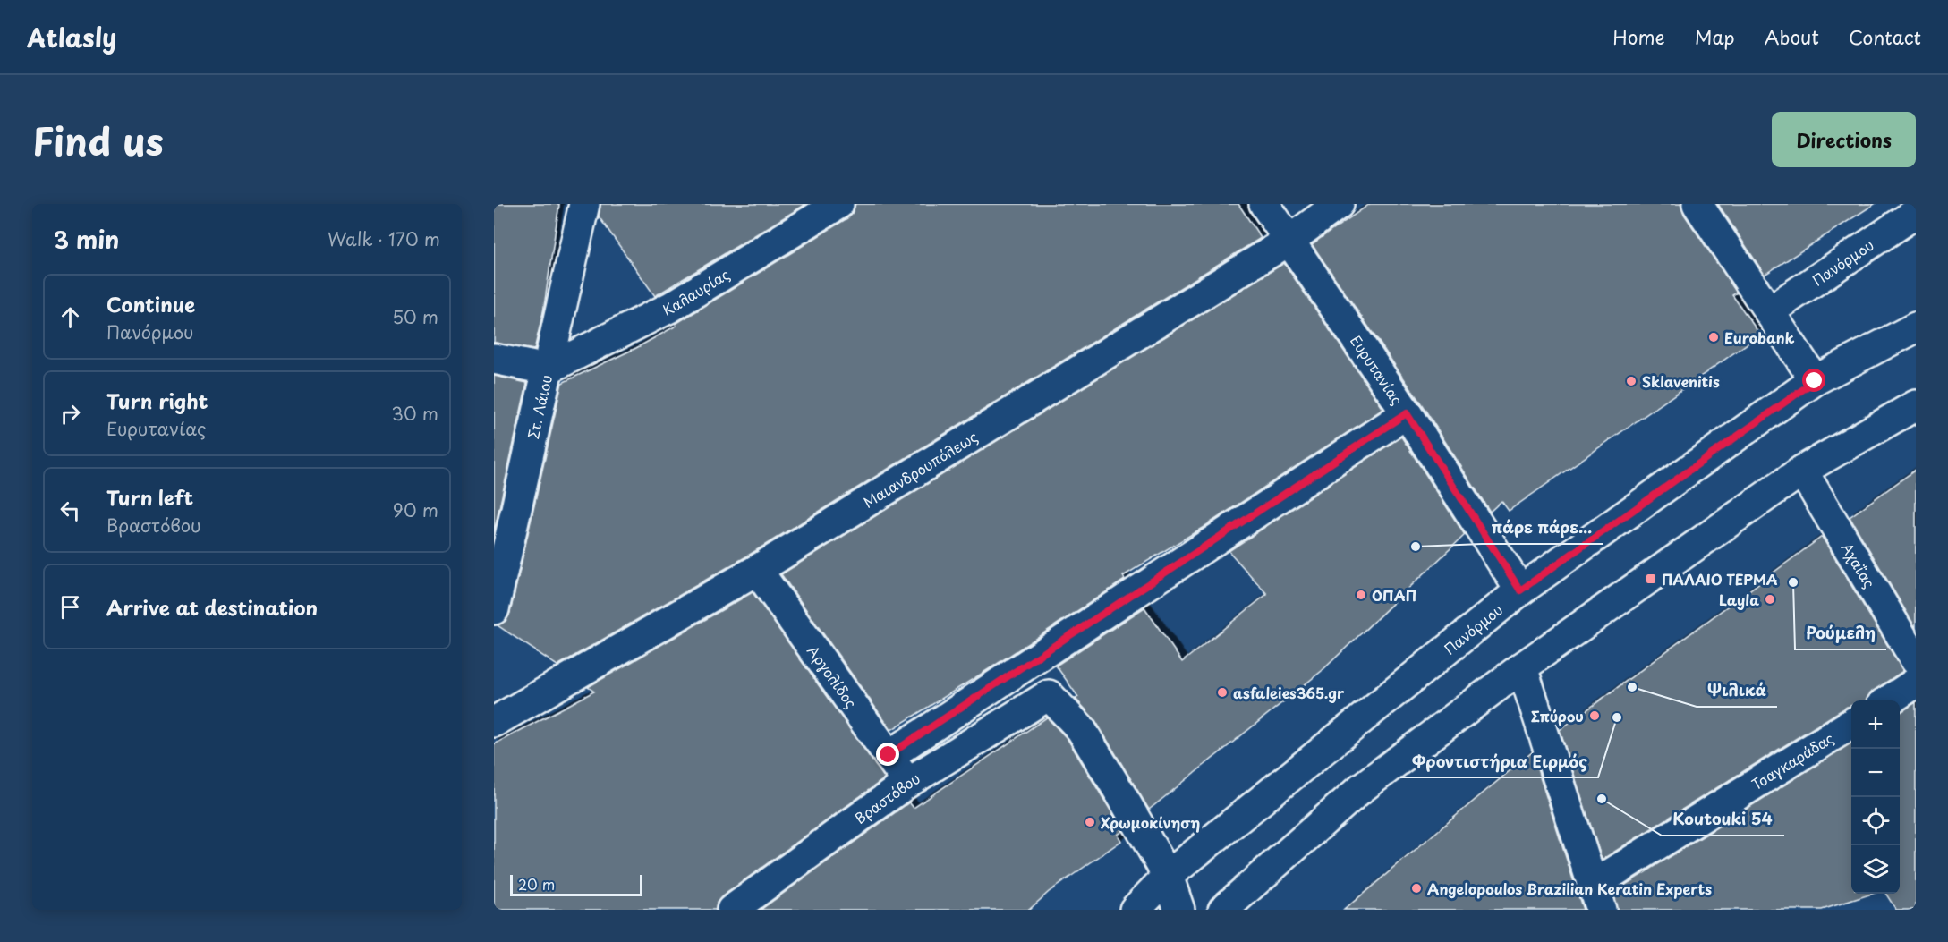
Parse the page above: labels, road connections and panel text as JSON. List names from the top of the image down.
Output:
{
  "streets": {
    "street": [
      "Πανόρμου",
      "Καλαυρίας",
      "Ευρυτανίας",
      "Στ. Λάιου",
      "Μαιανδρουπόλεως",
      "Αχαΐας",
      "Αργολίδος",
      "Τσαγκαράδας",
      "Βραστόβου"
    ]
  },
  "crossings": [
    ["Πανόρμου", "Ευρυτανίας"],
    ["Πανόρμου", "Βραστόβου"],
    ["Καλαυρίας", "Στ. Λάιου"],
    ["Ευρυτανίας", "Μαιανδρουπόλεως"],
    ["Μαιανδρουπόλεως", "Αργολίδος"],
    ["Αργολίδος", "Βραστόβου"]
  ],
  "places": {
    "other": [
      "Eurobank",
      "Sklavenitis",
      "πάρε πάρε...",
      "Ρούμελη",
      "ΟΠΑΠ",
      "Layla",
      "Ψιλικά",
      "asfaleies365.gr",
      "Σπύρου",
      "Φροντιστήρια Ειρμός",
      "Koutouki 54",
      "Χρωμοκίνηση",
      "Angelopoulos Brazilian Keratin Experts"
    ],
    "transit": ["ΠΑΛΑΙΟ ΤΕΡΜΑ"]
  },
  "scale_bar": "20 m",
  "page": {
    "header": "Atlasly",
    "nav": [
      "Home",
      "Map",
      "About",
      "Contact"
    ],
    "title": "Find us",
    "buttons": "Directions",
    "heading": ["3 min", "Walk · 170 m"],
    "list": [
      ["Continue", "Πανόρμου", "50 m"],
      ["Turn right", "Ευρυτανίας", "30 m"],
      ["Turn left", "Βραστόβου", "90 m"],
      "Arrive at destination"
    ],
    "map_buttons": ["+", "−"],
    "scale": "20 m"
  }
}
